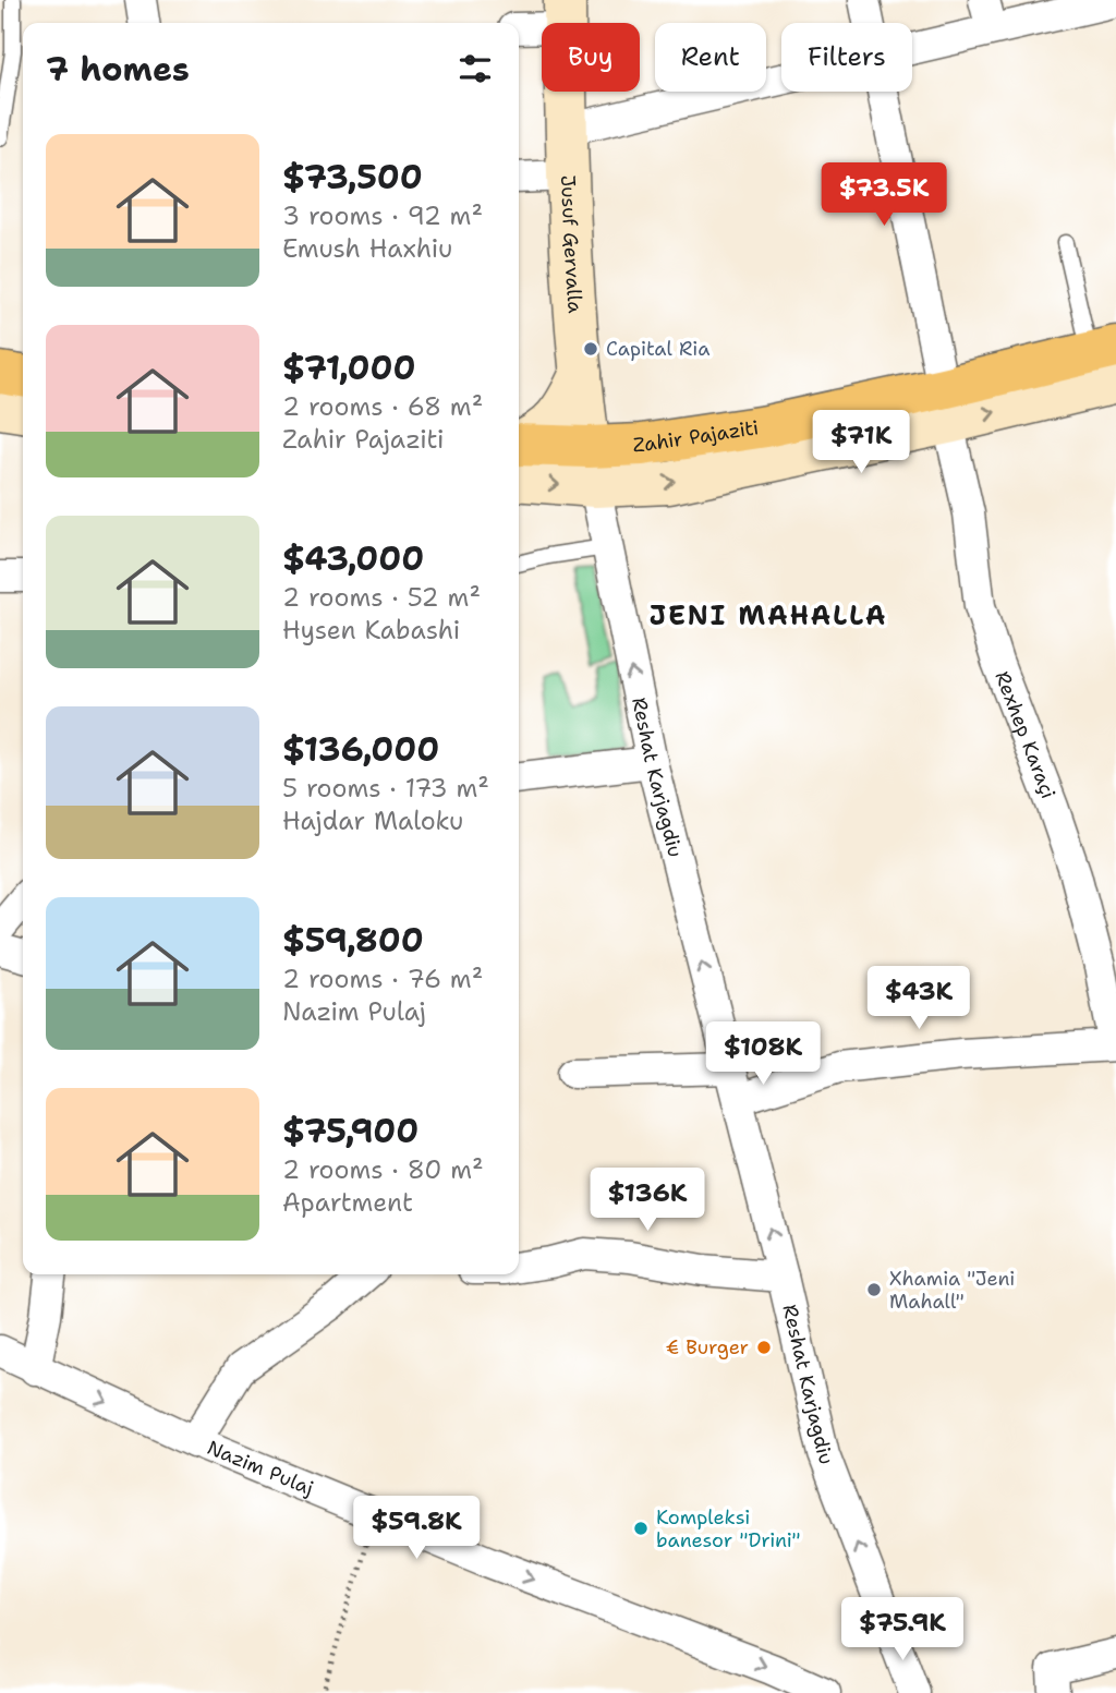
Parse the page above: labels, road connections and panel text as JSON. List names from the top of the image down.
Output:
{
  "streets": {
    "main road": ["Zahir Pajaziti"],
    "street": [
      "Jusuf Gervalla",
      "Rexhep Karaçi",
      "Reshat Karjagdiu",
      "Nazim Pulaj"
    ]
  },
  "crossings": [
    ["Jusuf Gervalla", "Zahir Pajaziti"],
    ["Jusuf Gervalla", "Reshat Karjagdiu"],
    ["Zahir Pajaziti", "Rexhep Karaçi"],
    ["Zahir Pajaziti", "Reshat Karjagdiu"]
  ],
  "one_way": ["Reshat Karjagdiu", "Nazim Pulaj"],
  "districts": ["JENI MAHALLA"],
  "places": [
    "Capital Ria",
    "Xhamia \"Jeni Mahall\"",
    "€ Burger",
    "Kompleksi banesor \"Drini\""
  ],
  "page": {
    "chip": ["Buy", "Rent", "Filters"],
    "heading": "7 homes",
    "list": [
      {
        "name": "$73,500",
        "note": "3 rooms · 92 m² · Emush Haxhiu"
      },
      {
        "name": "$71,000",
        "note": "2 rooms · 68 m² · Zahir Pajaziti"
      },
      {
        "name": "$43,000",
        "note": "2 rooms · 52 m² · Hysen Kabashi"
      },
      {
        "name": "$136,000",
        "note": "5 rooms · 173 m² · Hajdar Maloku"
      },
      {
        "name": "$59,800",
        "note": "2 rooms · 76 m² · Nazim Pulaj"
      },
      {
        "name": "$75,900",
        "note": "2 rooms · 80 m² · Apartment"
      }
    ],
    "price": [
      "$73.5K",
      "$71K",
      "$43K",
      "$108K",
      "$136K",
      "$59.8K",
      "$75.9K"
    ]
  }
}
